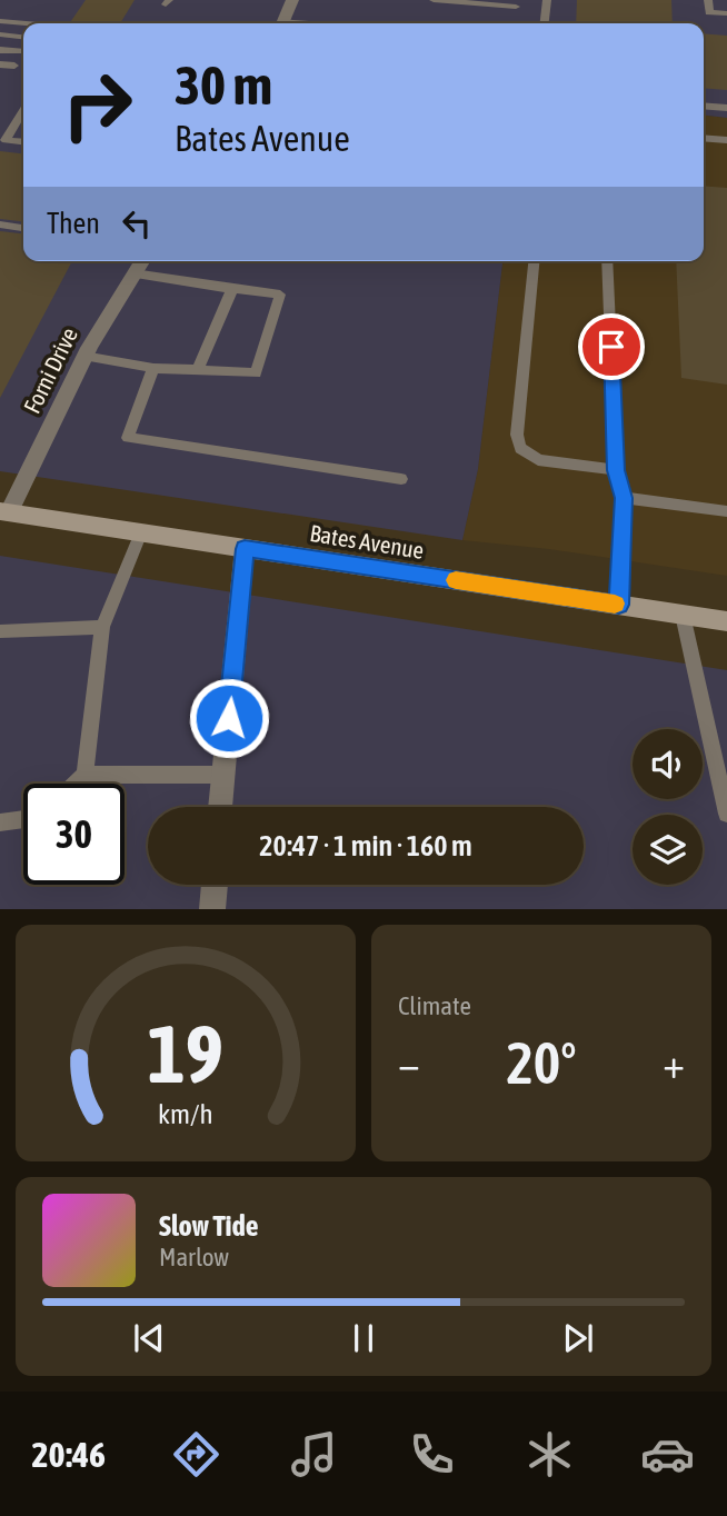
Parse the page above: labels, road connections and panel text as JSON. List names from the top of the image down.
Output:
{
  "streets": {
    "street": ["Forni Drive", "Bates Avenue"]
  },
  "crossings": [
    ["Forni Drive", "Bates Avenue"]
  ],
  "page": {
    "turn": ["30 m", "Bates Avenue"],
    "then": "Then",
    "limit": "30",
    "trip": "20:47 · 1 min · 160 m",
    "tile": "Climate",
    "heat": ["−", "20°", "+"],
    "song": ["Slow Tide", "Marlow"],
    "tabs": "20:46",
    "gauge": ["19", "km/h"]
  }
}
